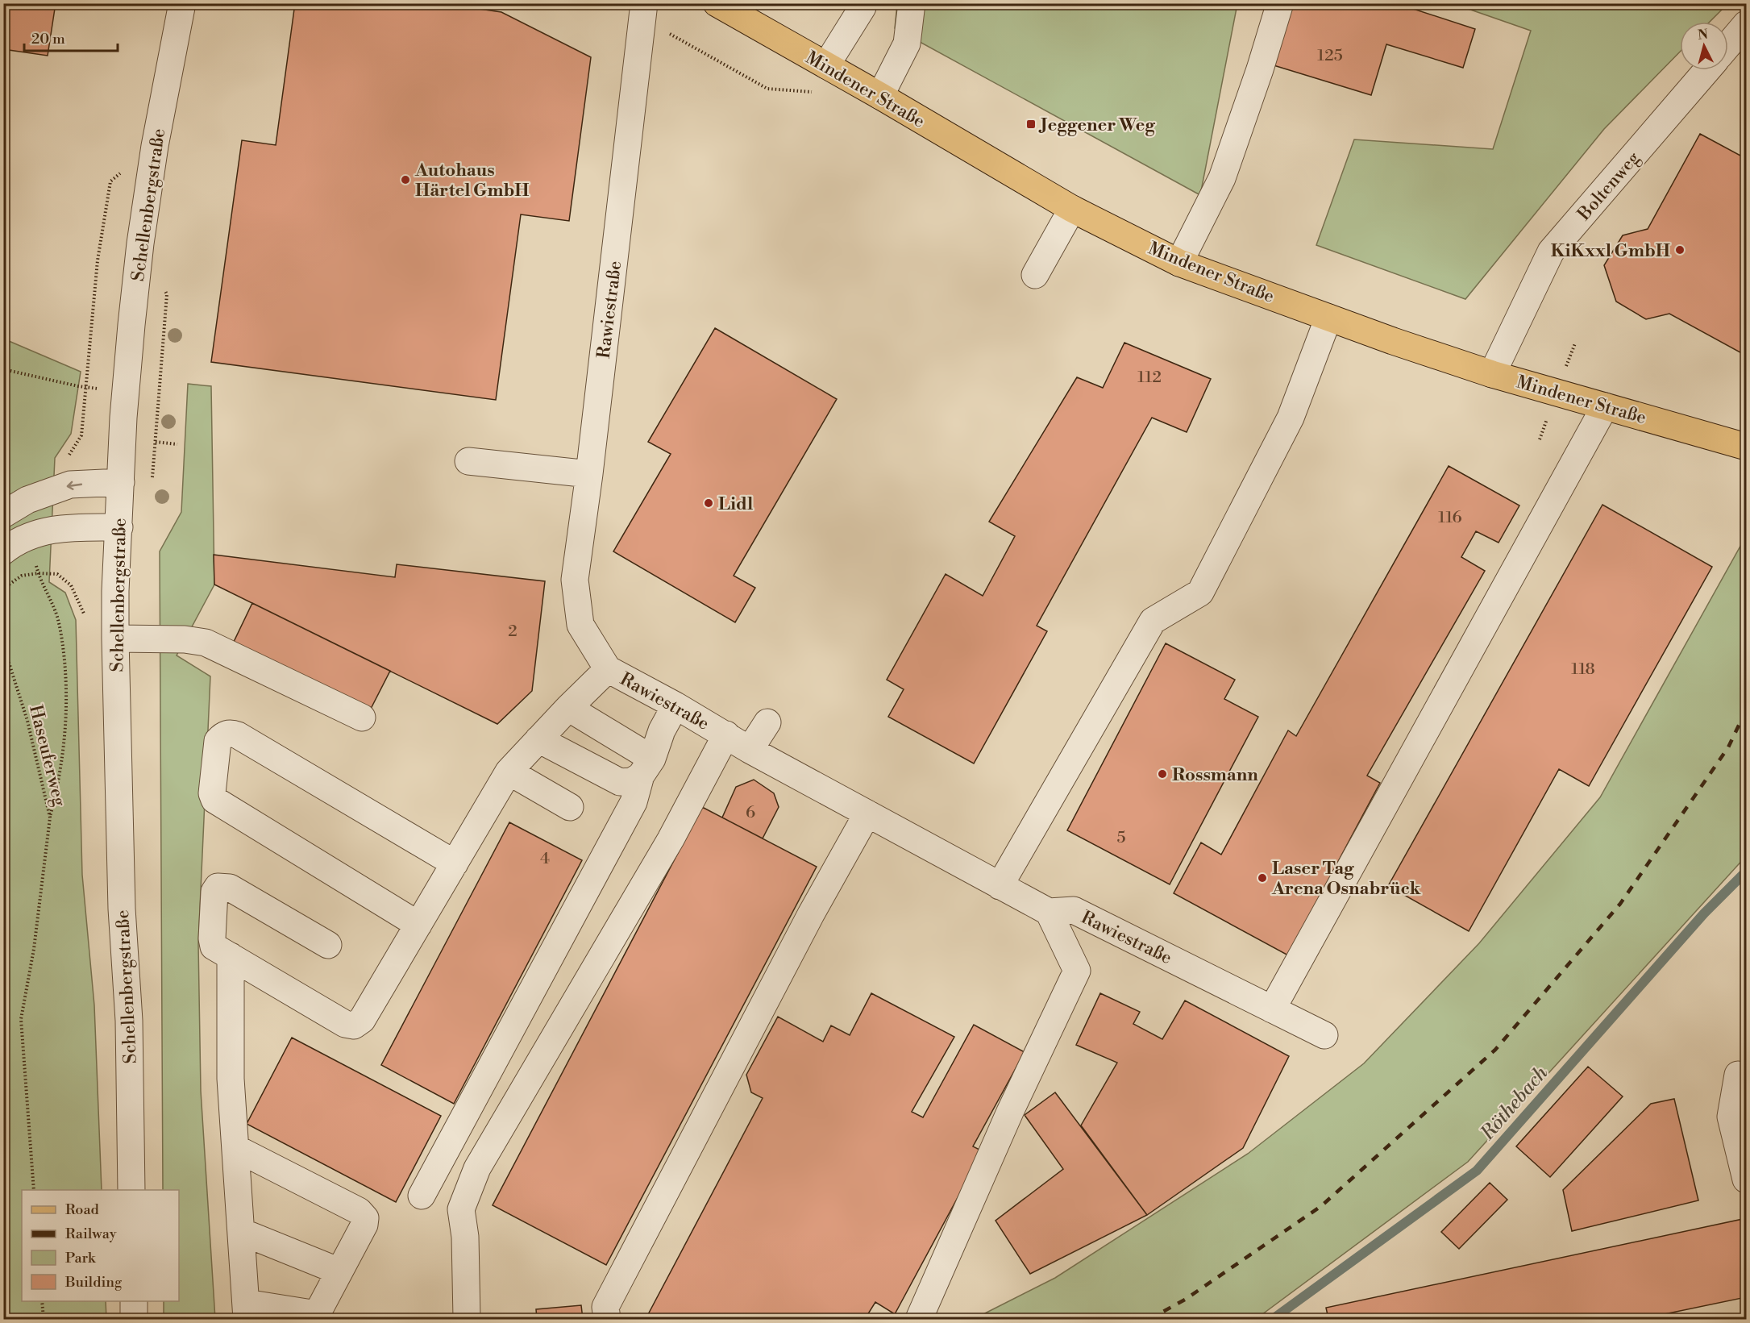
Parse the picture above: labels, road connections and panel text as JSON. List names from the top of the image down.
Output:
{
  "streets": {
    "main road": ["Mindener Straße"],
    "street": ["Boltenweg", "Schellenbergstraße", "Rawiestraße"],
    "path": ["Haseuferweg"]
  },
  "crossings": [
    ["Mindener Straße", "Boltenweg"]
  ],
  "water": ["Röthebach"],
  "places": {
    "transit": ["Jeggener Weg"],
    "other": [
      "Autohaus Härtel GmbH",
      "KiKxxl GmbH",
      "Lidl",
      "Rossmann",
      "Laser Tag Arena Osnabrück"
    ]
  },
  "house_numbers": [
    "125",
    "112",
    "116",
    "2",
    "118",
    "6",
    "5",
    "4"
  ],
  "legend": [
    "Road",
    "Railway",
    "Park",
    "Building"
  ],
  "scale_bar": "20 m",
  "north": "top"
}
